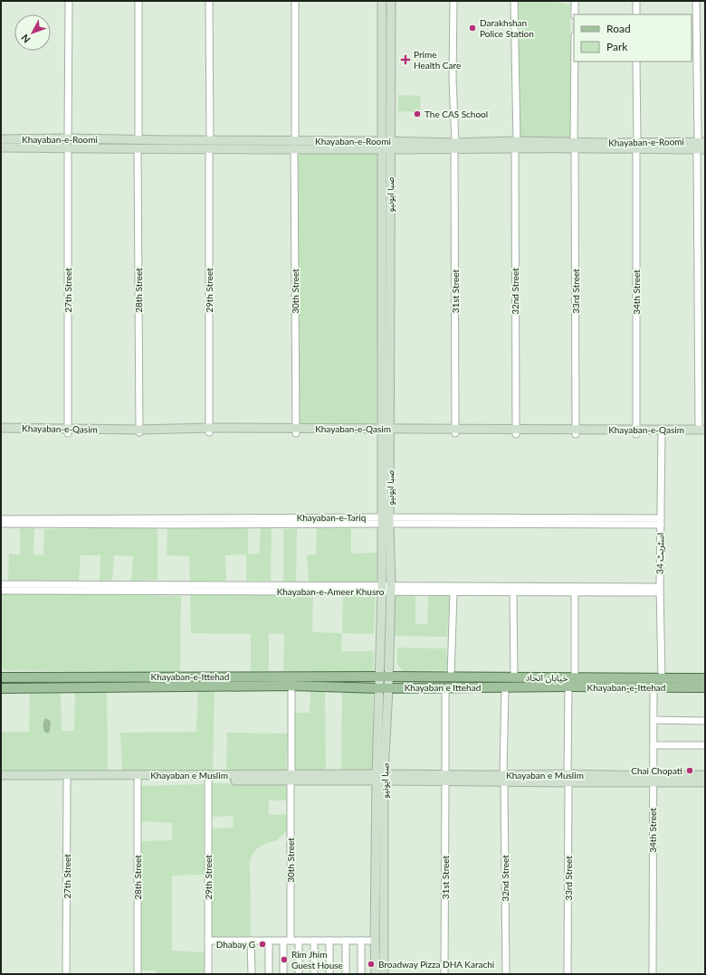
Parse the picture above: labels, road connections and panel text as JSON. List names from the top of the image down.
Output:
{
  "streets": {
    "main road": ["Khayaban-e-Ittehad", "خیابان اتحاد", "Khayaban e Ittehad"],
    "street": [
      "Khayaban-e-Roomi",
      "صبا ایونیو",
      "27th Street",
      "28th Street",
      "29th Street",
      "30th Street",
      "31st Street",
      "32nd Street",
      "33rd Street",
      "34th Street",
      "Khayaban-e-Qasim",
      "Khayaban-e-Tariq",
      "اسٹریٹ 34",
      "Khayaban-e-Ameer Khusro",
      "Khayaban e Muslim"
    ]
  },
  "crossings": [
    ["Khayaban-e-Roomi", "صبا ایونیو"],
    ["Khayaban-e-Roomi", "27th Street"],
    ["Khayaban-e-Roomi", "28th Street"],
    ["Khayaban-e-Roomi", "29th Street"],
    ["Khayaban-e-Roomi", "30th Street"],
    ["Khayaban-e-Roomi", "31st Street"],
    ["Khayaban-e-Roomi", "32nd Street"],
    ["Khayaban-e-Roomi", "33rd Street"],
    ["Khayaban-e-Roomi", "34th Street"],
    ["صبا ایونیو", "Khayaban-e-Qasim"],
    ["صبا ایونیو", "Khayaban-e-Tariq"],
    ["صبا ایونیو", "Khayaban-e-Ameer Khusro"],
    ["صبا ایونیو", "Khayaban-e-Ittehad"],
    ["صبا ایونیو", "خیابان اتحاد"],
    ["صبا ایونیو", "Khayaban e Ittehad"],
    ["صبا ایونیو", "Khayaban e Muslim"],
    ["27th Street", "Khayaban-e-Qasim"],
    ["27th Street", "Khayaban e Muslim"],
    ["28th Street", "Khayaban-e-Qasim"],
    ["28th Street", "Khayaban e Muslim"],
    ["29th Street", "Khayaban-e-Qasim"],
    ["29th Street", "Khayaban e Muslim"],
    ["30th Street", "Khayaban-e-Qasim"],
    ["30th Street", "Khayaban-e-Ittehad"],
    ["30th Street", "Khayaban e Muslim"],
    ["31st Street", "Khayaban-e-Qasim"],
    ["31st Street", "Khayaban e Ittehad"],
    ["31st Street", "Khayaban e Muslim"],
    ["32nd Street", "Khayaban-e-Qasim"],
    ["32nd Street", "Khayaban-e-Ittehad"],
    ["32nd Street", "Khayaban e Ittehad"],
    ["32nd Street", "Khayaban e Muslim"],
    ["33rd Street", "Khayaban-e-Qasim"],
    ["33rd Street", "Khayaban-e-Ittehad"],
    ["33rd Street", "Khayaban e Muslim"],
    ["34th Street", "Khayaban-e-Qasim"],
    ["34th Street", "Khayaban-e-Ittehad"],
    ["34th Street", "Khayaban e Muslim"],
    ["Khayaban-e-Qasim", "اسٹریٹ 34"],
    ["Khayaban-e-Tariq", "اسٹریٹ 34"],
    ["اسٹریٹ 34", "Khayaban-e-Ameer Khusro"],
    ["اسٹریٹ 34", "خیابان اتحاد"],
    ["Khayaban-e-Ittehad", "خیابان اتحاد"],
    ["Khayaban-e-Ittehad", "Khayaban e Ittehad"]
  ],
  "places": {
    "other": [
      "Darakhshan Police Station",
      "The CAS School",
      "Chai Chopati",
      "Dhabay G",
      "Rim Jhim Guest House",
      "Broadway Pizza DHA Karachi"
    ],
    "health": ["Prime Health Care"]
  },
  "legend": ["Road", "Park"],
  "north": "bottom left"
}
